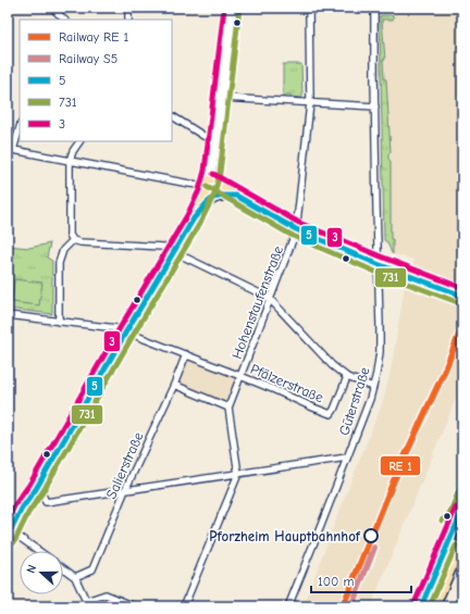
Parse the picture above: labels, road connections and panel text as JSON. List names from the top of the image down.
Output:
{
  "streets": {
    "street": [
      "Hohenstaufenstraße",
      "Pfälzerstraße",
      "Güterstraße",
      "Salierstraße"
    ]
  },
  "crossings": [
    ["Hohenstaufenstraße", "Pfälzerstraße"],
    ["Pfälzerstraße", "Güterstraße"],
    ["Pfälzerstraße", "Salierstraße"]
  ],
  "places": ["Pforzheim Hauptbahnhof"],
  "lines": [
    "transit line 3",
    "transit line 731",
    "transit line 5",
    "rail line S5"
  ],
  "legend": [
    "Railway RE 1",
    "Railway S5",
    "5",
    "731",
    "3"
  ],
  "scale_bar": "100 m",
  "north": "left"
}
